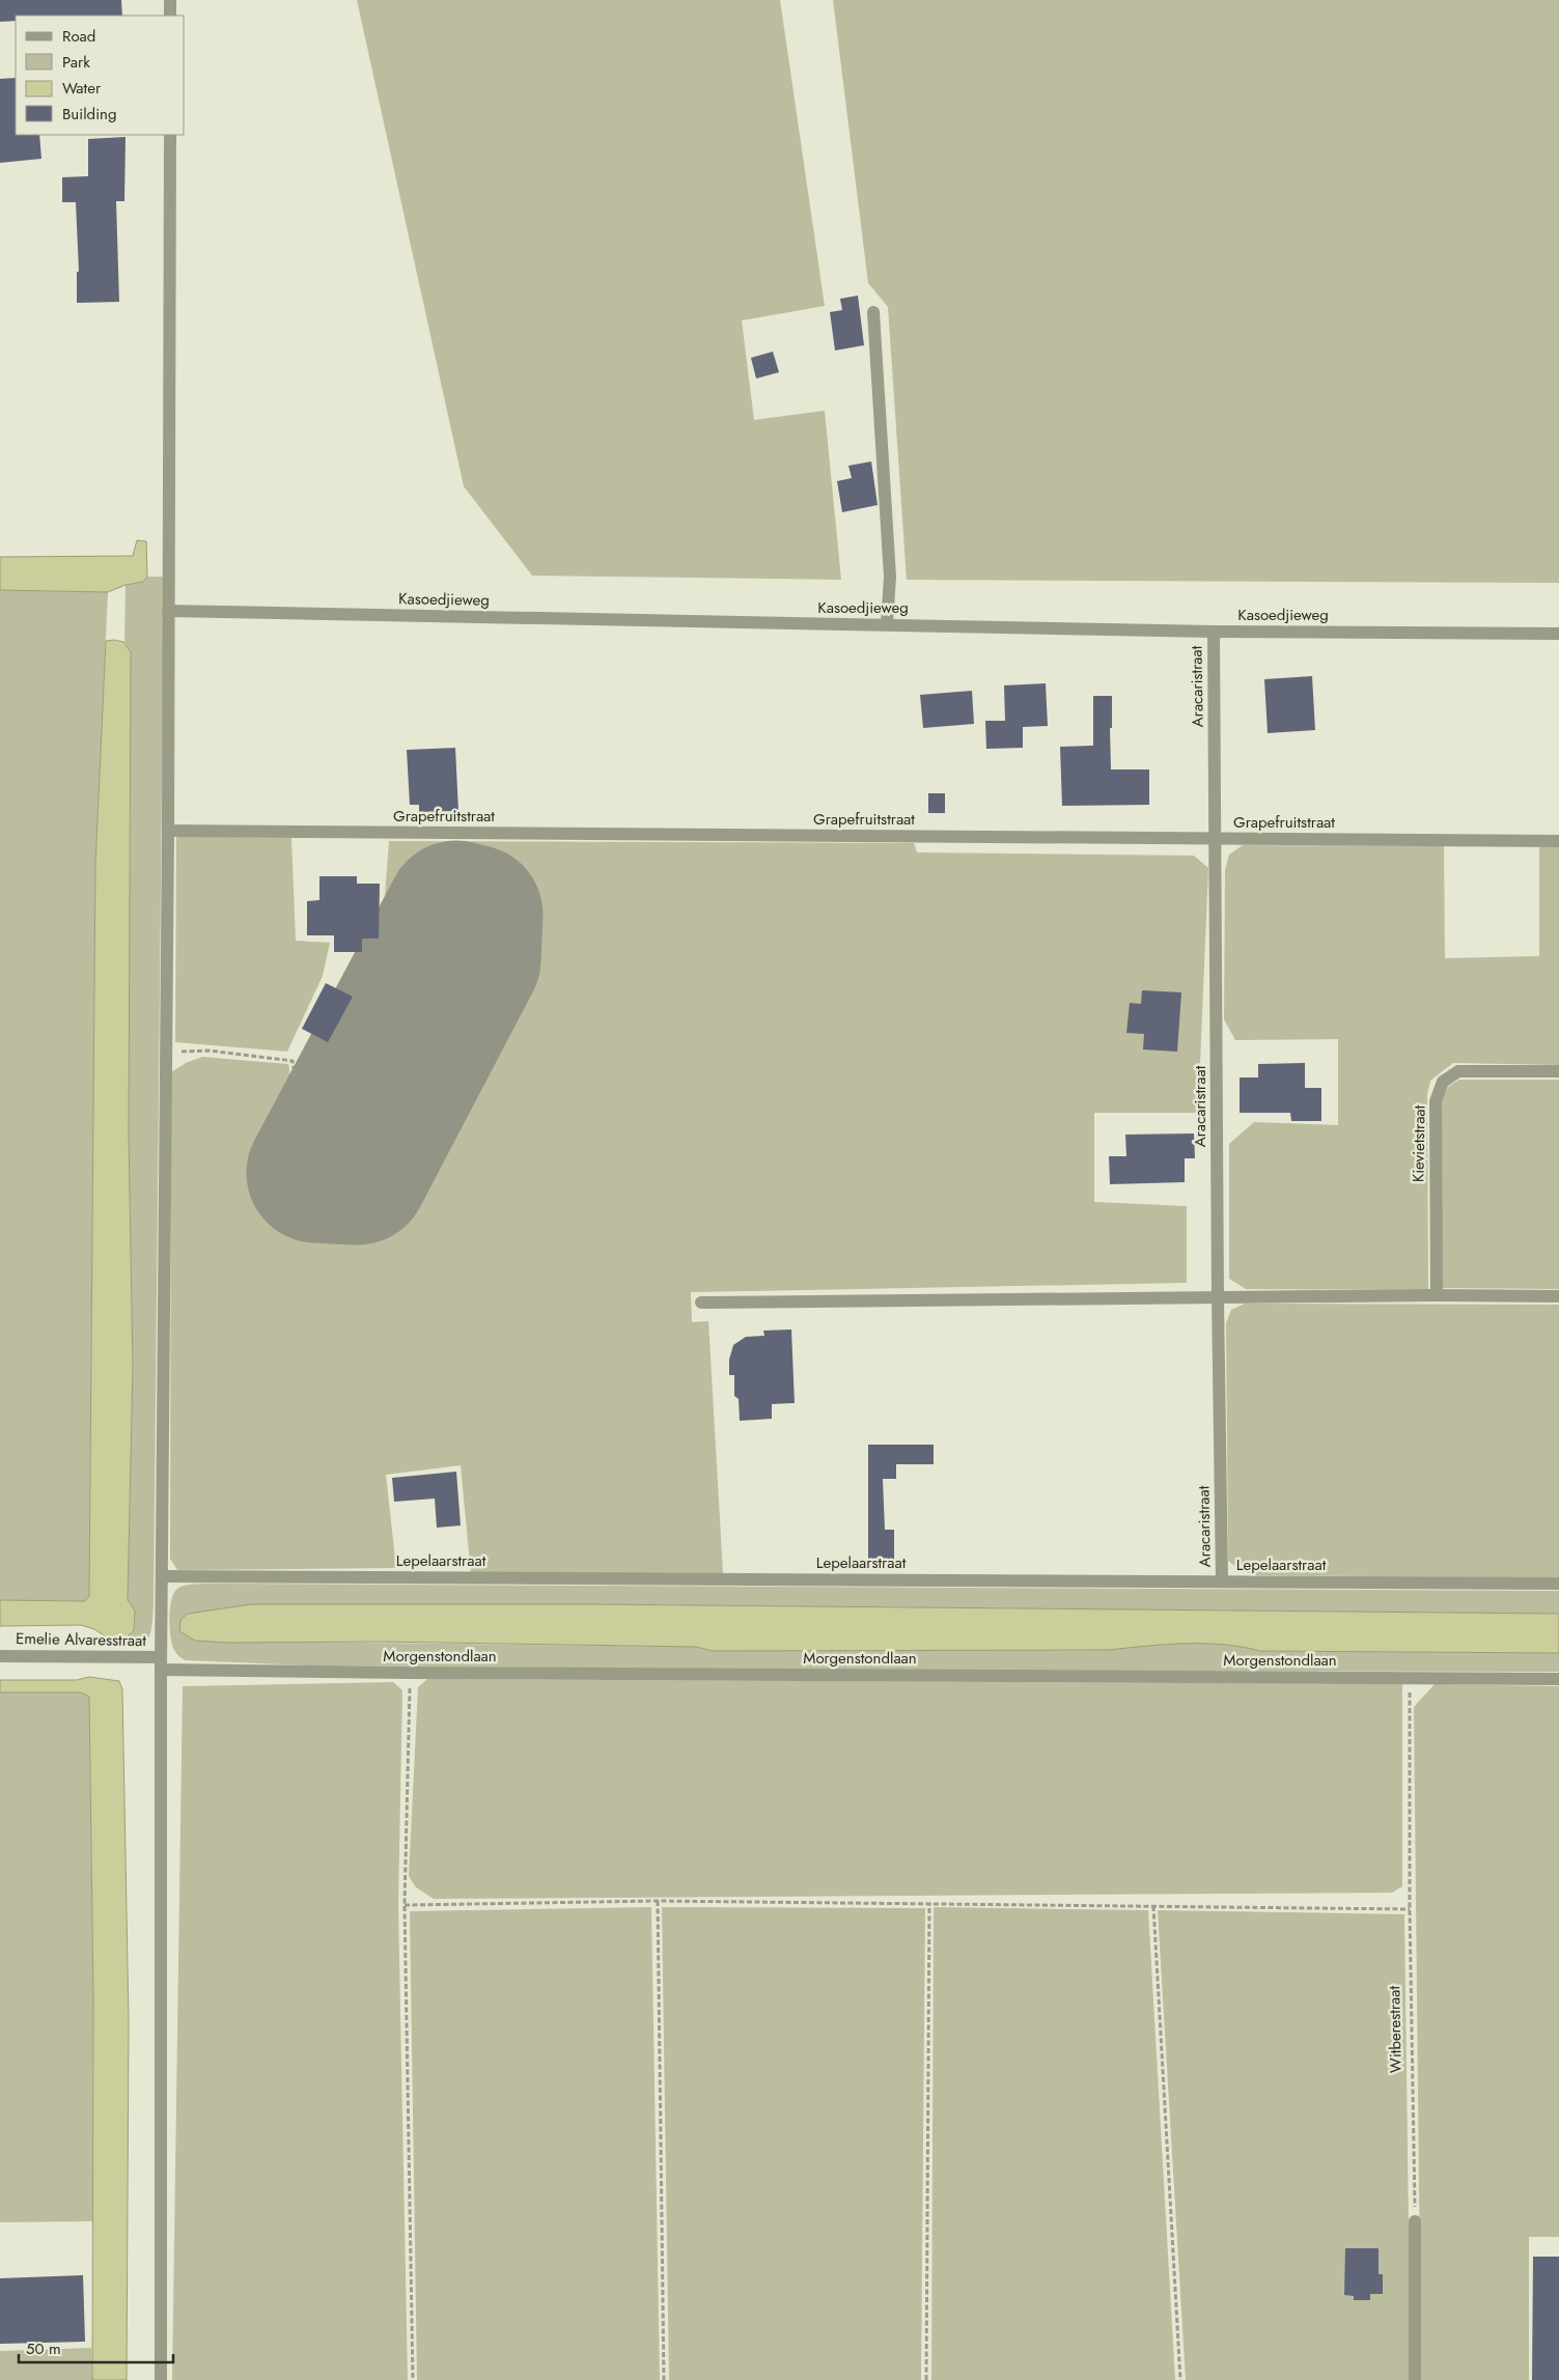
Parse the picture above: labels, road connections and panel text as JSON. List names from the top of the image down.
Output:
{
  "streets": {
    "street": [
      "Kasoedjieweg",
      "Aracaristraat",
      "Grapefruitstraat",
      "Kievietstraat",
      "Lepelaarstraat",
      "Emelie Alvaresstraat",
      "Morgenstondlaan"
    ],
    "path": ["Witberestraat"]
  },
  "crossings": [
    ["Kasoedjieweg", "Aracaristraat"],
    ["Aracaristraat", "Grapefruitstraat"],
    ["Aracaristraat", "Lepelaarstraat"],
    ["Emelie Alvaresstraat", "Morgenstondlaan"],
    ["Morgenstondlaan", "Witberestraat"]
  ],
  "legend": [
    "Road",
    "Park",
    "Water",
    "Building"
  ],
  "scale_bar": "50 m"
}
